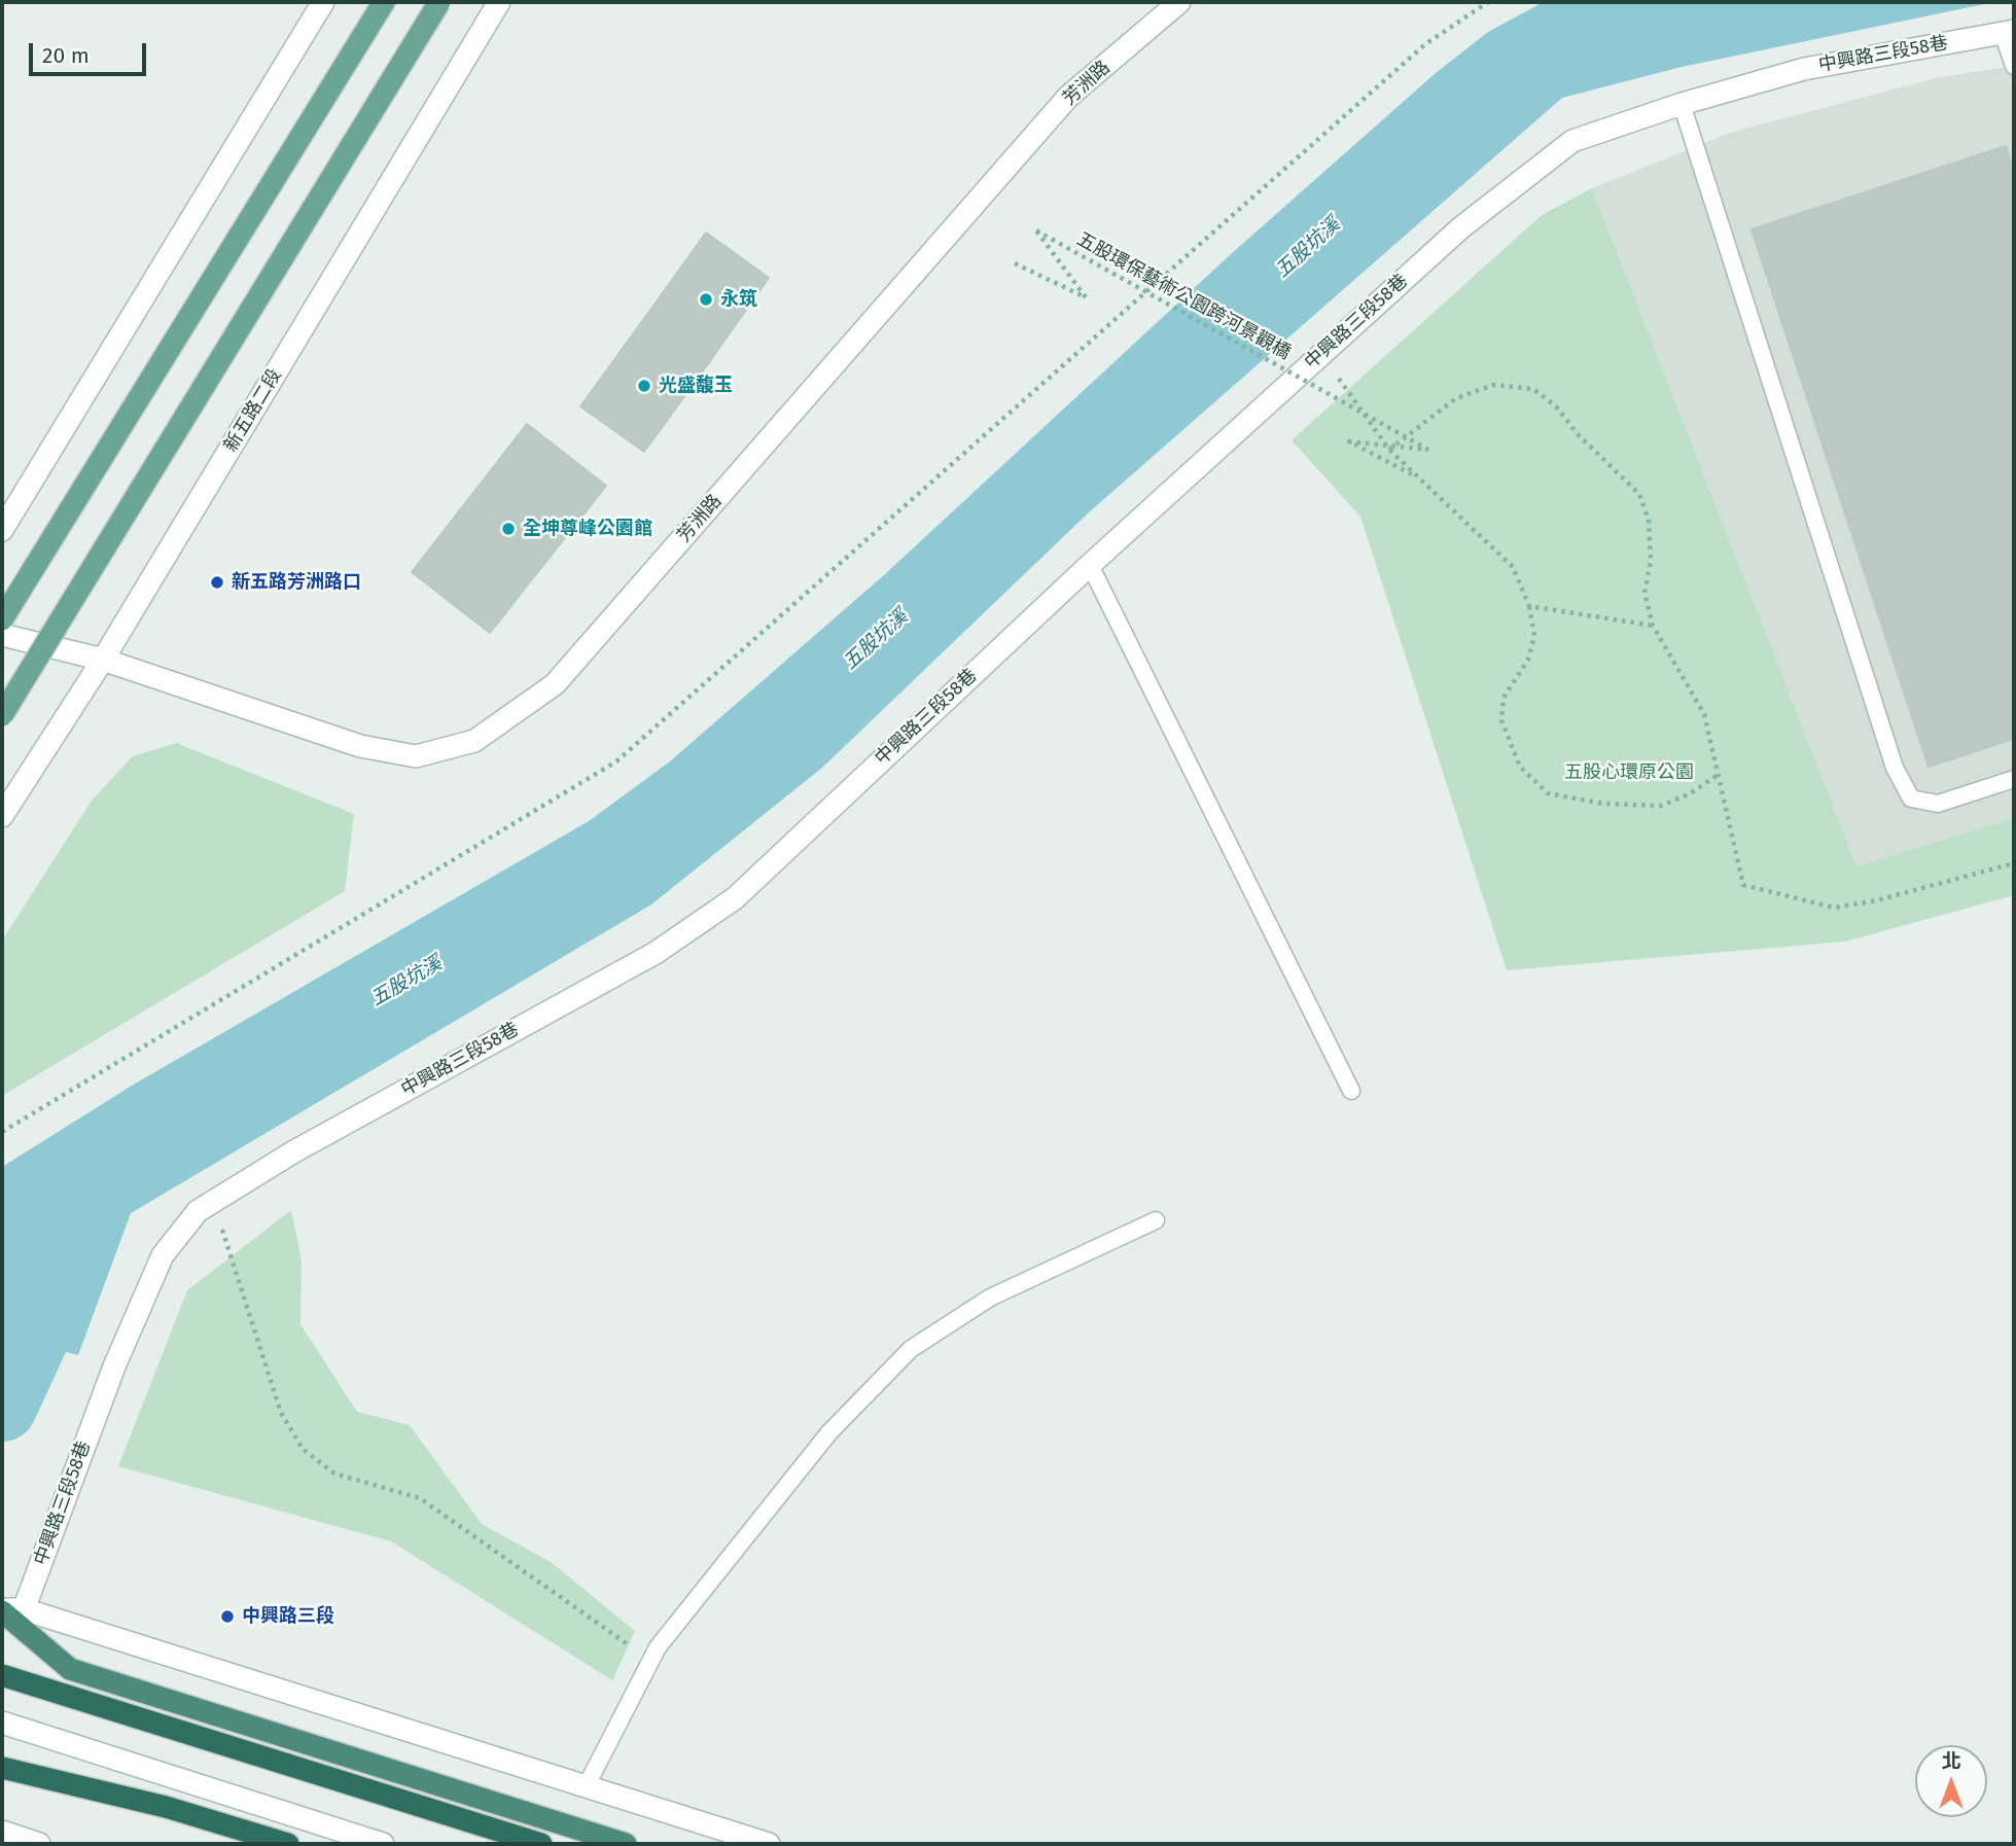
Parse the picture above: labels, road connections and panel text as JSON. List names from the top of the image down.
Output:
{
  "streets": {
    "street": ["中興路三段58巷", "芳洲路", "新五路二段"],
    "path": ["五股環保藝術公園跨河景觀橋"]
  },
  "crossings": [
    ["芳洲路", "新五路二段"]
  ],
  "water": ["五股坑溪"],
  "parks": ["五股心環原公園"],
  "places": [
    "永筑",
    "光盛馥玉",
    "全坤尊峰公園館",
    "新五路芳洲路口",
    "中興路三段"
  ],
  "scale_bar": "20 m",
  "north": "top"
}
